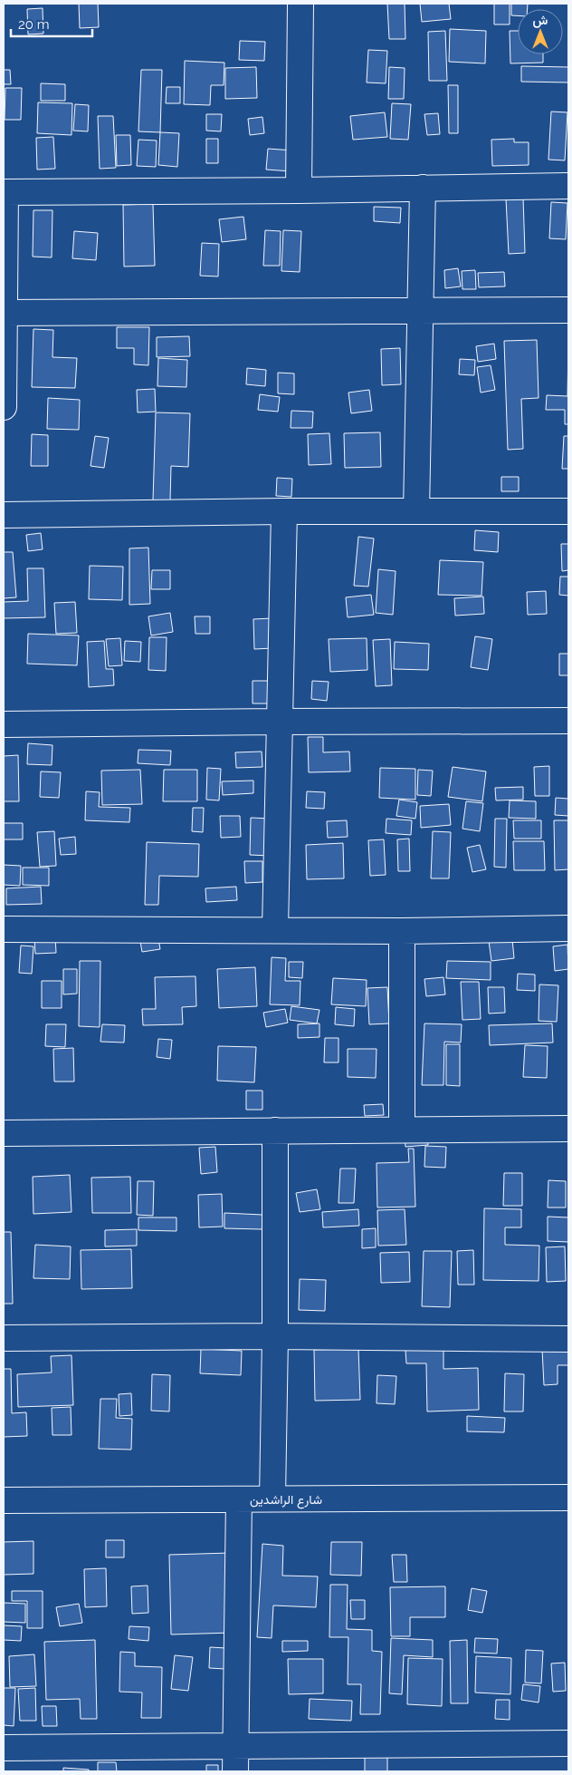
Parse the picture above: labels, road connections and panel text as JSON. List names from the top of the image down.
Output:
{
  "streets": {
    "street": ["شارع الراشدين"]
  },
  "scale_bar": "20 m",
  "north": "top"
}
